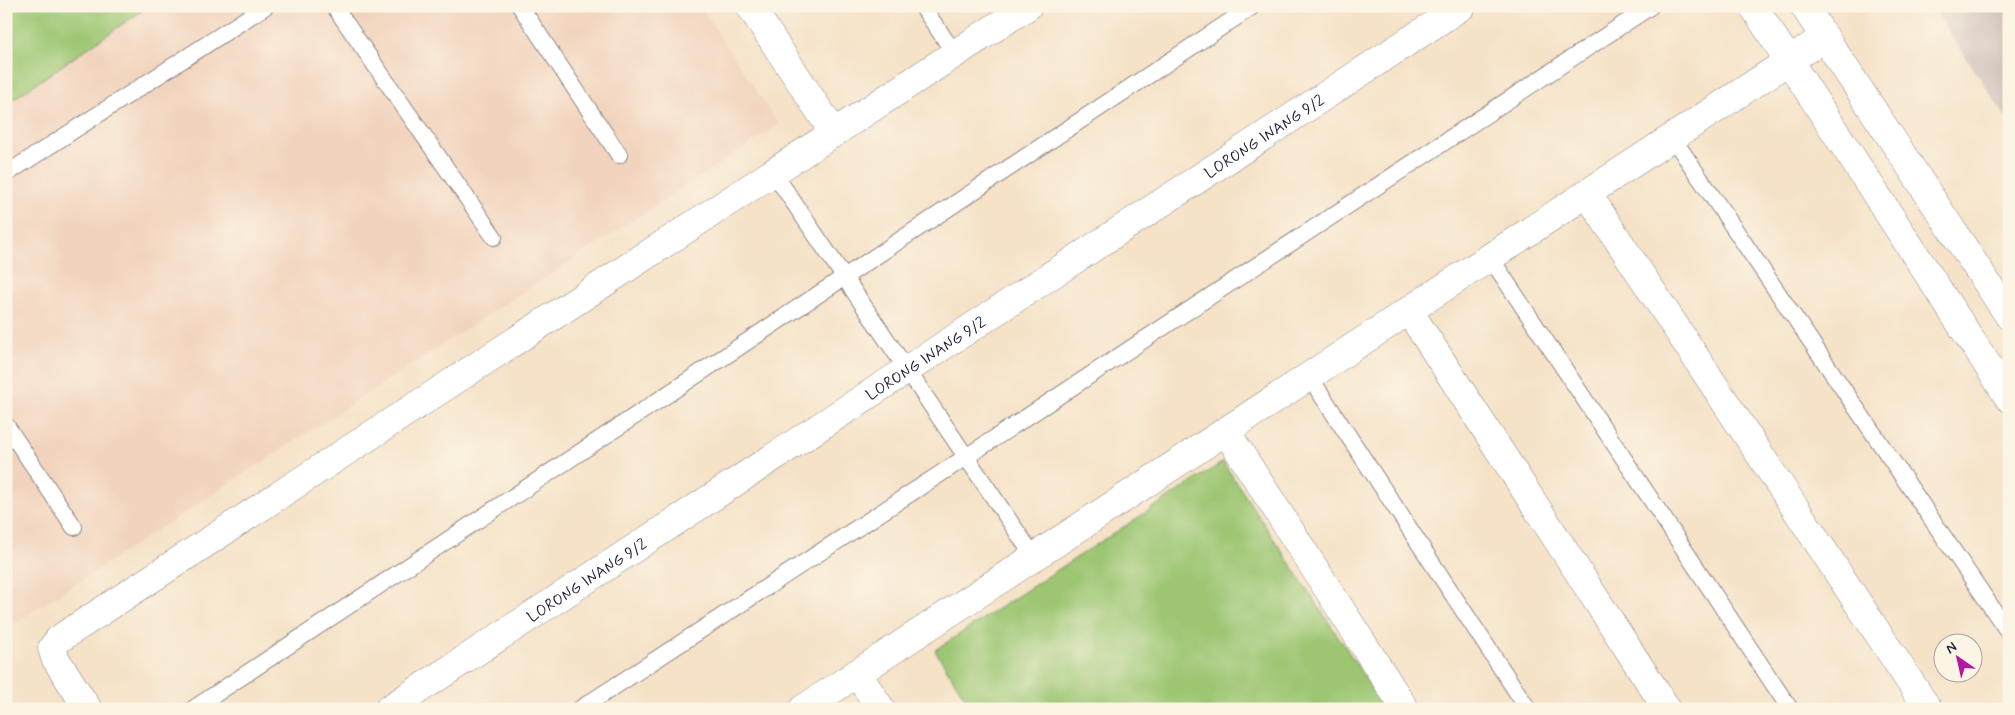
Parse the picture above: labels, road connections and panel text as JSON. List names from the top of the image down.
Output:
{
  "streets": {
    "street": ["LORONG INANG 9/2"]
  },
  "north": "top left"
}
